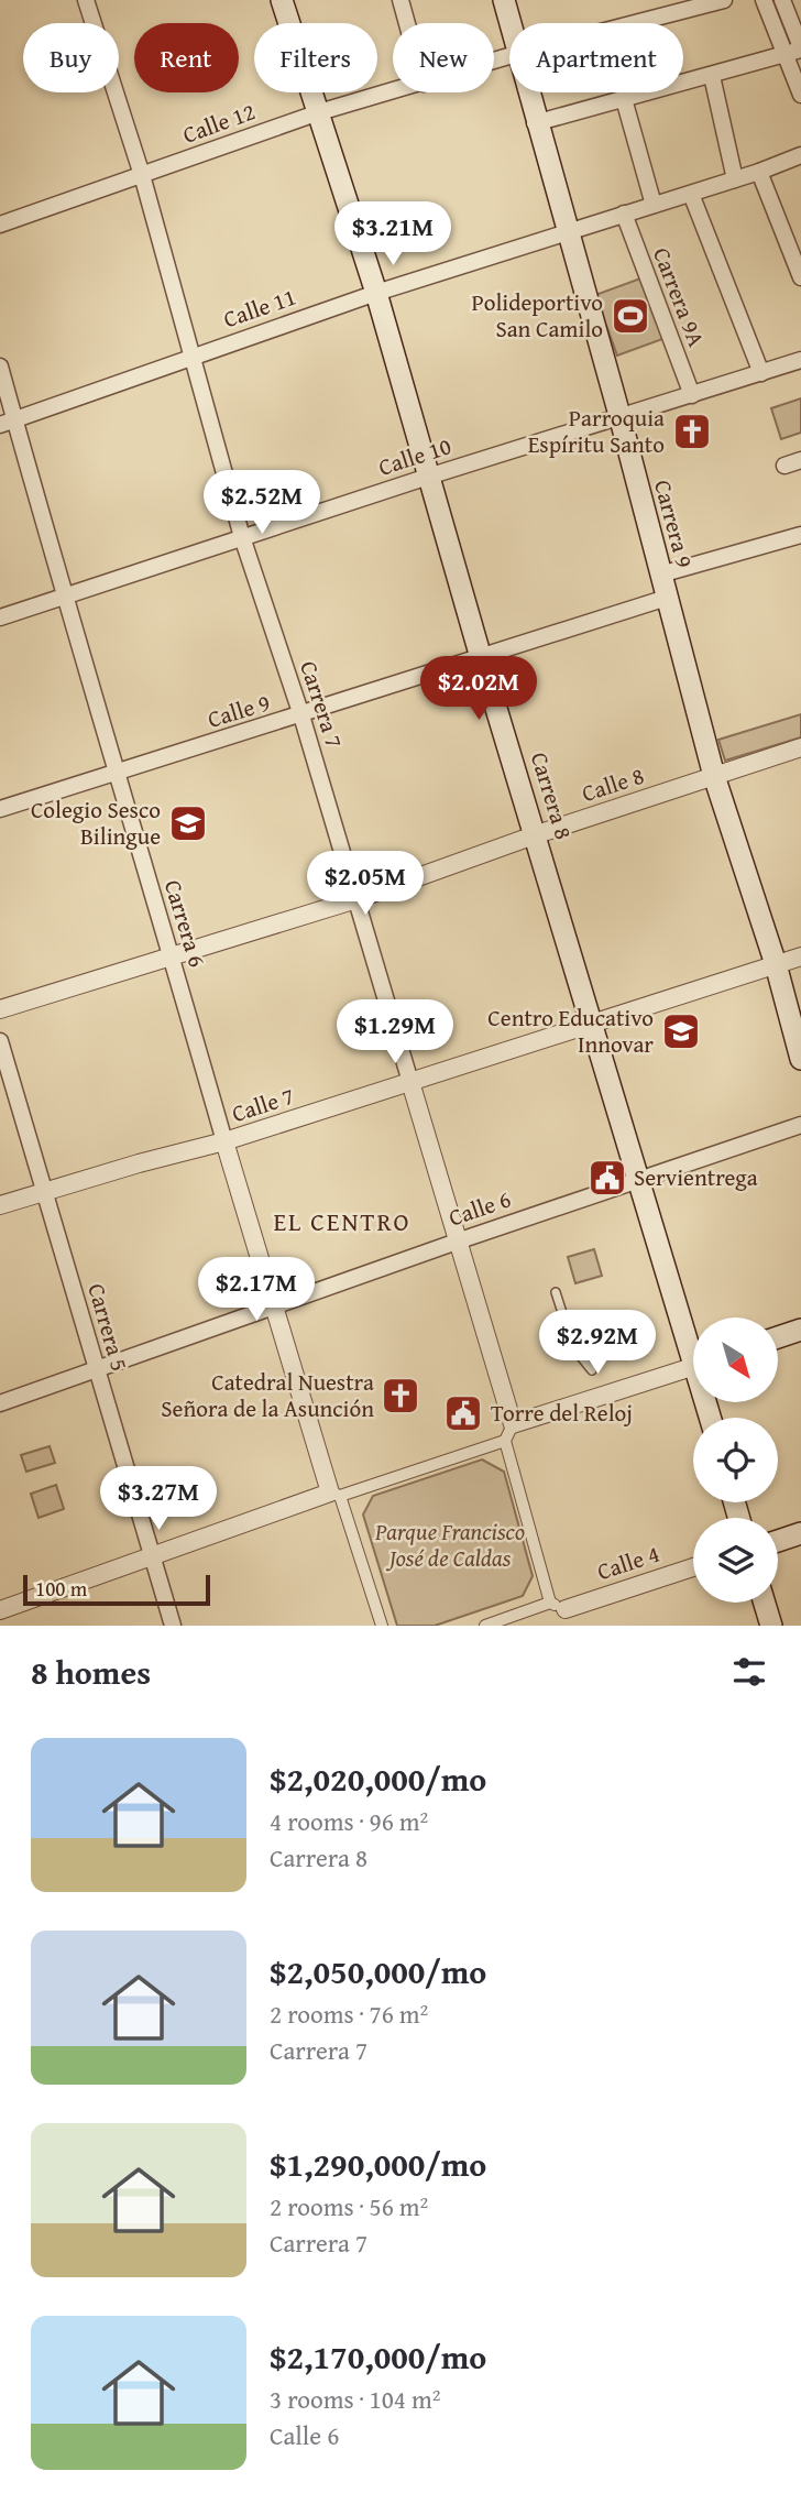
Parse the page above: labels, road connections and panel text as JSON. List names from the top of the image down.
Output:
{
  "streets": {
    "main road": ["Carrera 9", "Carrera 8"],
    "street": [
      "Calle 12",
      "Carrera 9A",
      "Calle 11",
      "Calle 10",
      "Carrera 7",
      "Calle 9",
      "Calle 8",
      "Carrera 6",
      "Calle 7",
      "Calle 6",
      "Carrera 5",
      "Calle 4"
    ]
  },
  "crossings": [
    ["Calle 12", "Carrera 7"],
    ["Calle 12", "Carrera 8"],
    ["Carrera 9A", "Calle 11"],
    ["Carrera 9A", "Calle 10"],
    ["Calle 11", "Carrera 9"],
    ["Calle 11", "Carrera 7"],
    ["Calle 11", "Carrera 8"],
    ["Calle 11", "Carrera 6"],
    ["Calle 10", "Carrera 9"],
    ["Calle 10", "Carrera 7"],
    ["Calle 10", "Carrera 8"],
    ["Calle 10", "Carrera 6"],
    ["Carrera 9", "Calle 9"],
    ["Carrera 9", "Calle 8"],
    ["Carrera 9", "Calle 7"],
    ["Carrera 7", "Calle 9"],
    ["Carrera 7", "Calle 8"],
    ["Carrera 7", "Calle 7"],
    ["Carrera 7", "Calle 6"],
    ["Calle 9", "Carrera 8"],
    ["Calle 9", "Carrera 6"],
    ["Calle 8", "Carrera 8"],
    ["Calle 8", "Carrera 6"],
    ["Carrera 8", "Calle 7"],
    ["Carrera 8", "Calle 6"],
    ["Carrera 6", "Calle 7"],
    ["Carrera 6", "Calle 6"],
    ["Calle 7", "Carrera 5"],
    ["Calle 6", "Carrera 5"]
  ],
  "districts": ["EL CENTRO"],
  "parks": ["Parque Francisco José de Caldas"],
  "places": {
    "sports": ["Polideportivo San Camilo"],
    "church": ["Parroquia Espíritu Santo", "Catedral Nuestra Señora de la Asunción"],
    "school or university": ["Colegio Sesco Bilingue", "Centro Educativo Innovar"],
    "public building": ["Servientrega", "Torre del Reloj"]
  },
  "scale_bar": "100 m",
  "north": "bottom right",
  "page": {
    "chip": [
      "Buy",
      "Rent",
      "Filters",
      "New",
      "Apartment"
    ],
    "price": [
      "$3.21M",
      "$2.52M",
      "$2.02M",
      "$2.05M",
      "$1.29M",
      "$2.17M",
      "$2.92M",
      "$3.27M"
    ],
    "scale": "100 m",
    "heading": "8 homes",
    "list": [
      {
        "name": "$2,020,000/mo",
        "note": "4 rooms · 96 m² · Carrera 8"
      },
      {
        "name": "$2,050,000/mo",
        "note": "2 rooms · 76 m² · Carrera 7"
      },
      {
        "name": "$1,290,000/mo",
        "note": "2 rooms · 56 m² · Carrera 7"
      },
      {
        "name": "$2,170,000/mo",
        "note": "3 rooms · 104 m² · Calle 6"
      }
    ]
  }
}
